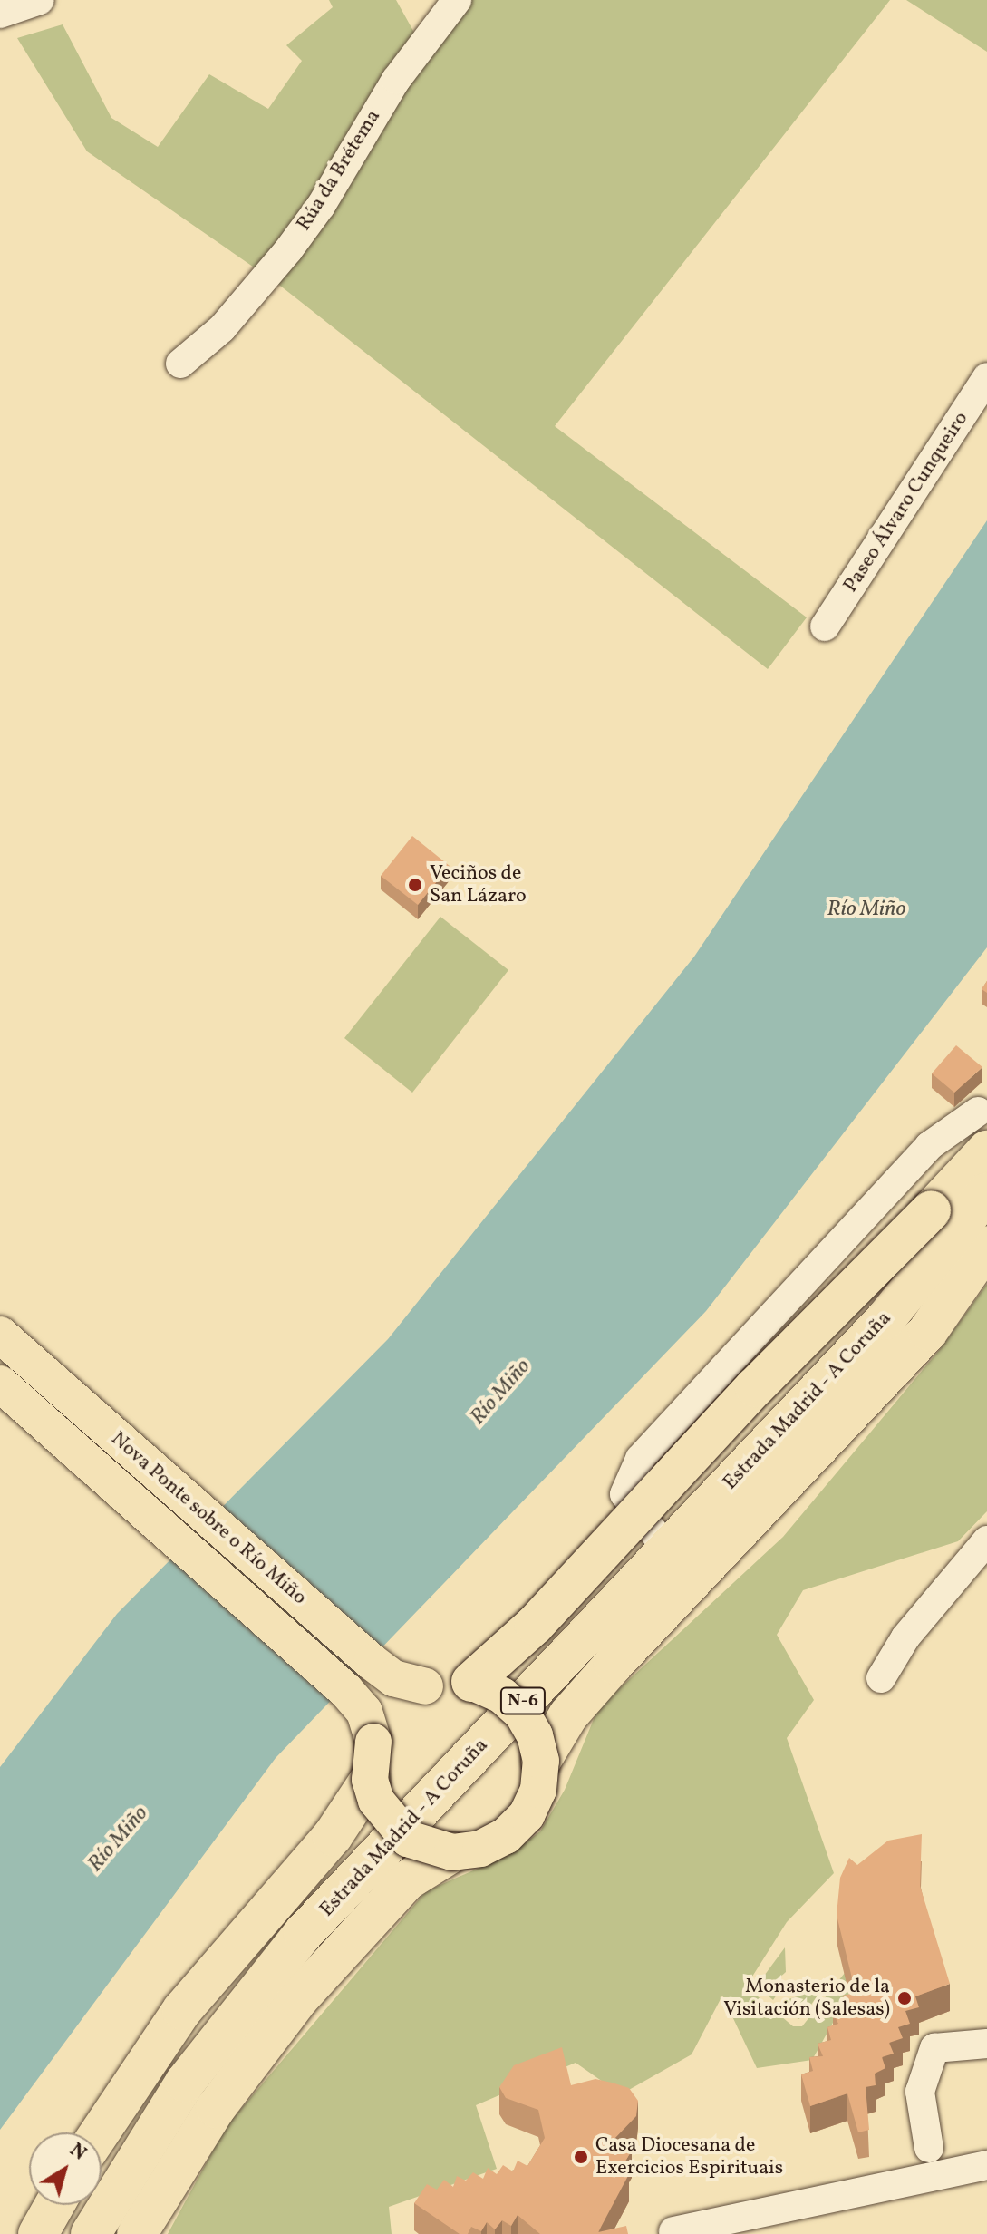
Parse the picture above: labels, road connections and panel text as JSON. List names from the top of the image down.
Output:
{
  "streets": {
    "highway": ["Estrada Madrid - A Coruña", "N-6"],
    "main road": ["Nova Ponte sobre o Río Miño"],
    "street": ["Rúa da Brétema", "Paseo Álvaro Cunqueiro"]
  },
  "water": ["Río Miño"],
  "places": ["Veciños de San Lázaro", "Monasterio de la Visitación (Salesas)", "Casa Diocesana de Exercicios Espirituais"],
  "north": "top right"
}
